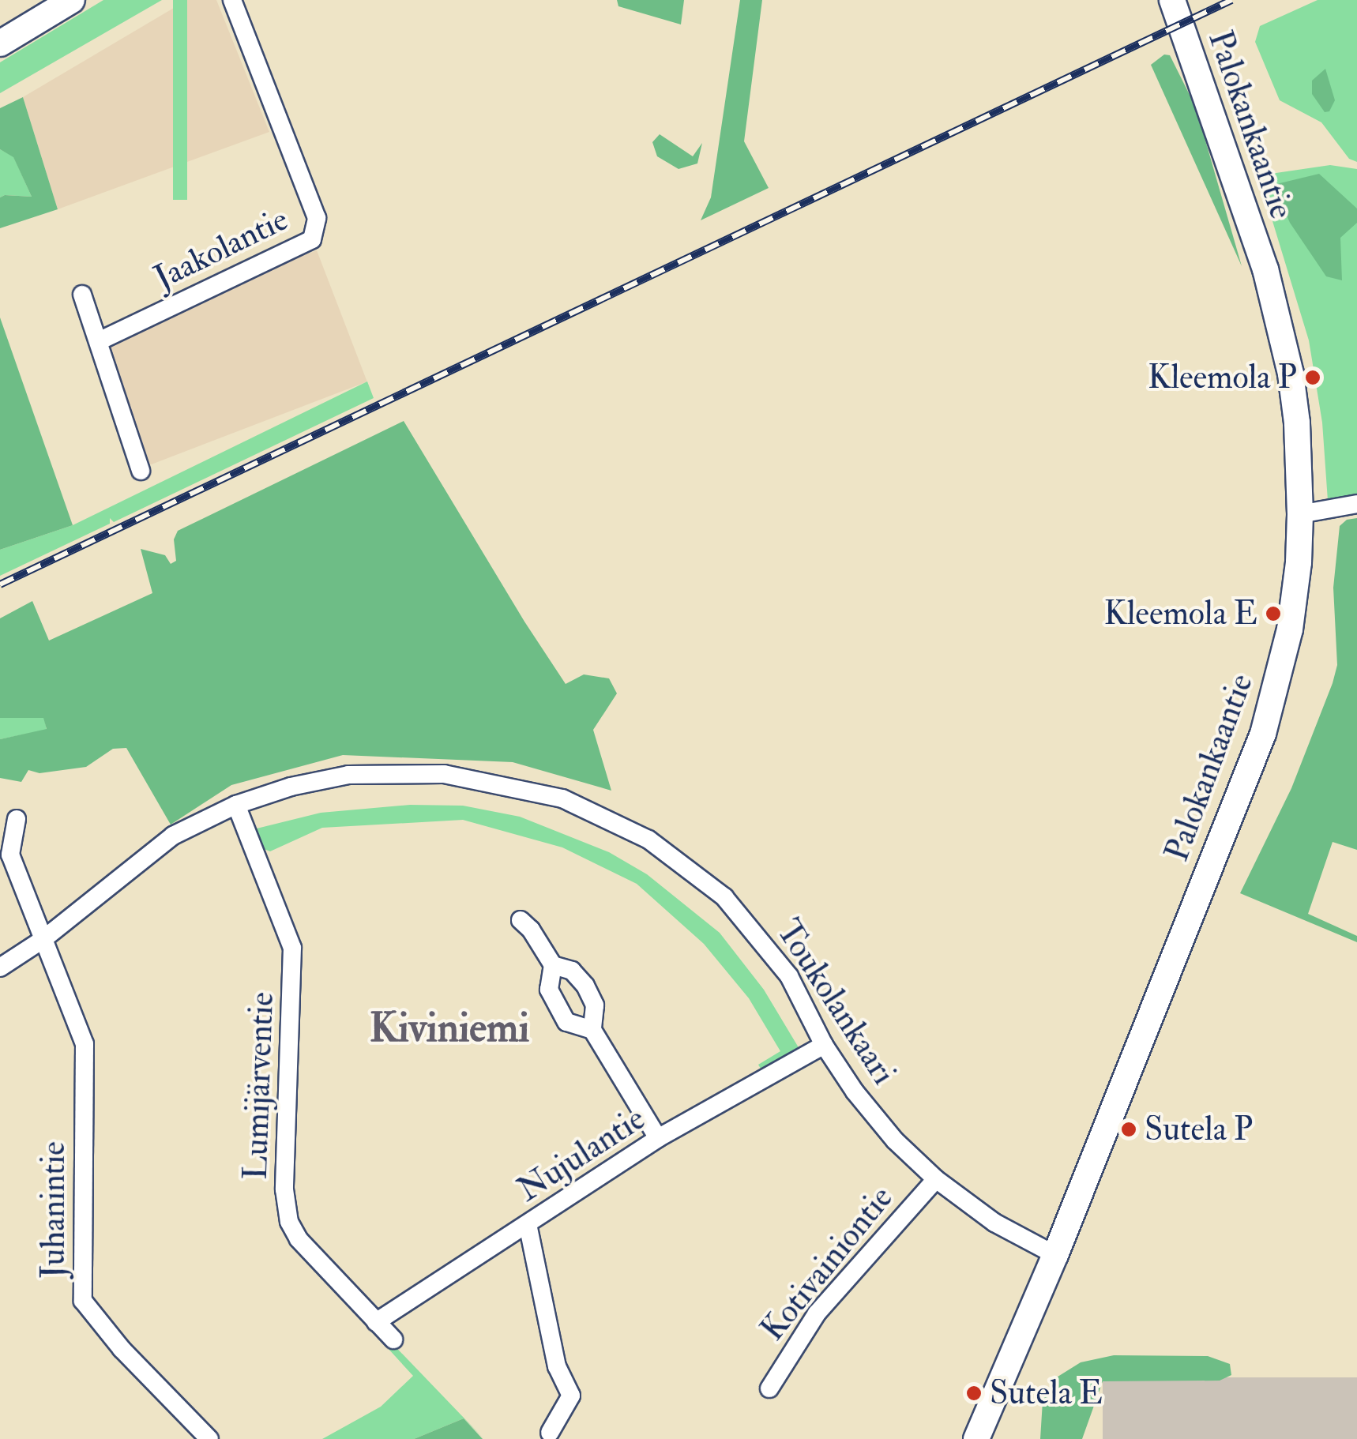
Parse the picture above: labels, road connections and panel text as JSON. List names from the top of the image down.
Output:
{
  "streets": {
    "main road": ["Palokankaantie"],
    "street": [
      "Jaakolantie",
      "Toukolankaari",
      "Lumijärventie",
      "Nujulantie",
      "Juhanintie",
      "Kotivainiontie"
    ]
  },
  "crossings": [
    ["Palokankaantie", "Toukolankaari"],
    ["Toukolankaari", "Lumijärventie"],
    ["Toukolankaari", "Nujulantie"],
    ["Toukolankaari", "Juhanintie"],
    ["Toukolankaari", "Kotivainiontie"],
    ["Lumijärventie", "Nujulantie"]
  ],
  "districts": ["Kiviniemi"],
  "places": [
    "Kleemola P",
    "Kleemola E",
    "Sutela P",
    "Sutela E"
  ]
}
